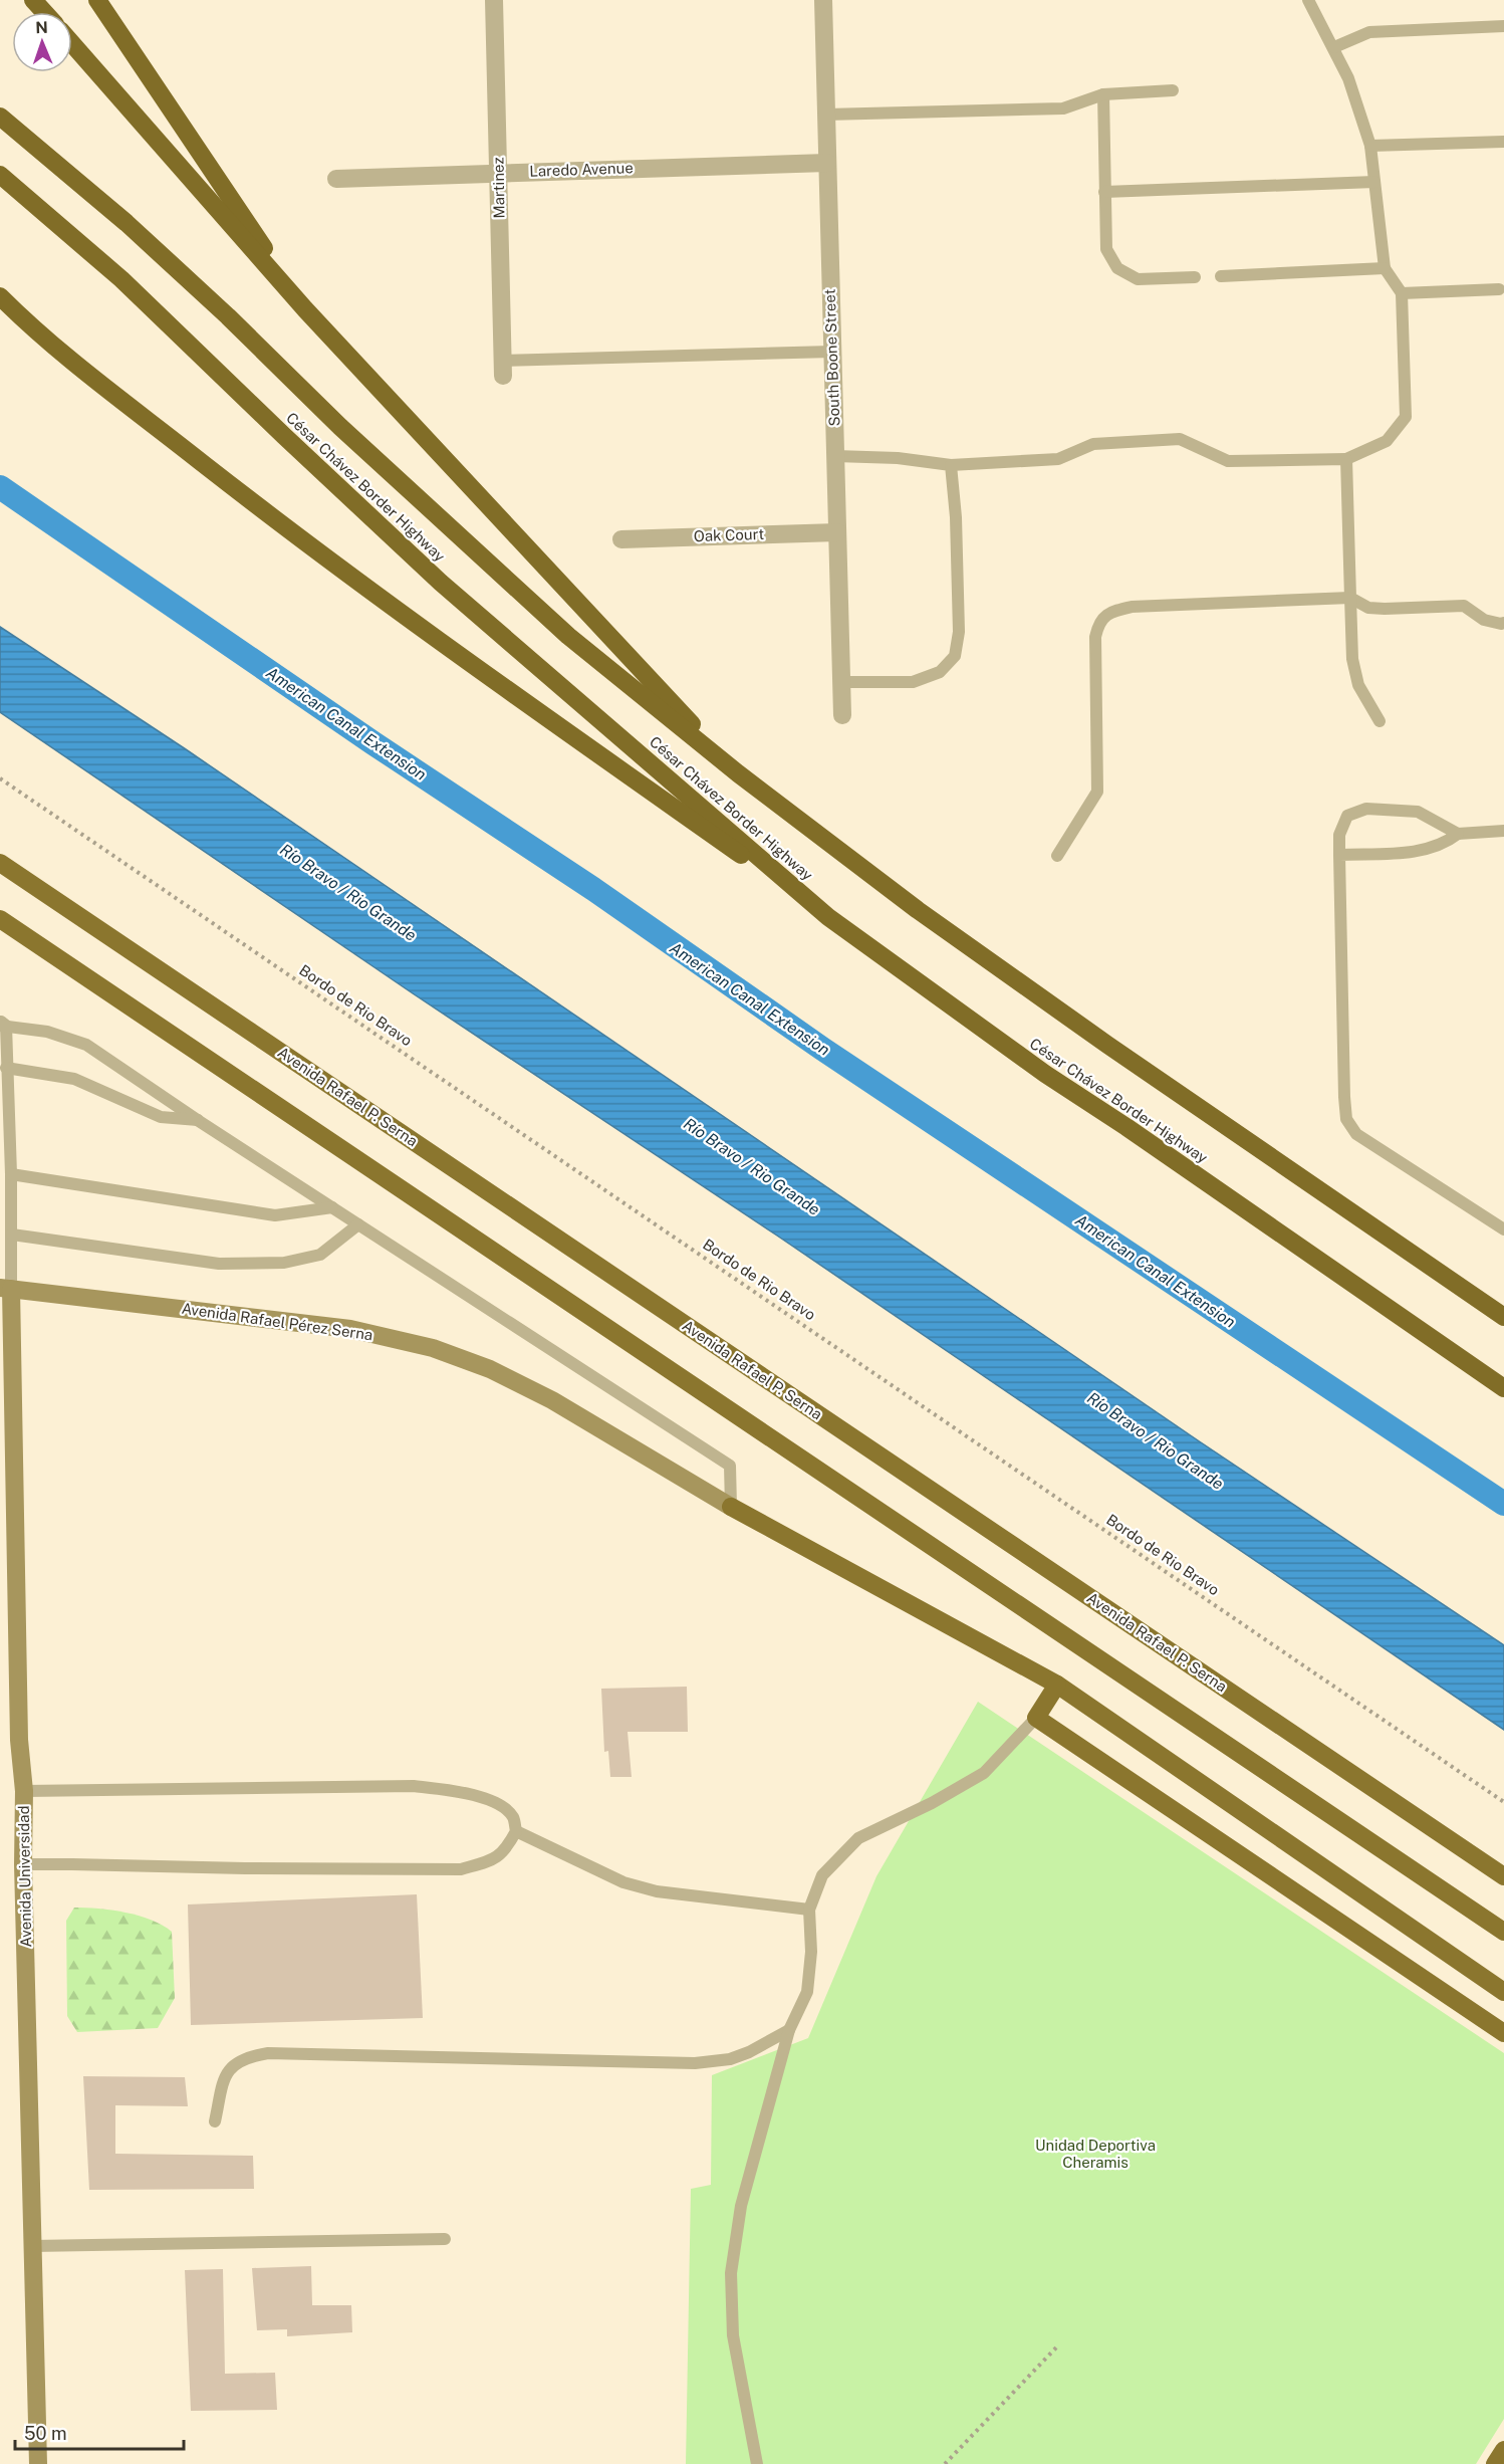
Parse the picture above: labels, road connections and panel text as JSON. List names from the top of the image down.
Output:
{
  "streets": {
    "highway": ["César Chávez Border Highway", "Avenida Rafael P. Serna"],
    "main road": ["Avenida Rafael Pérez Serna", "Avenida Universidad"],
    "street": [
      "Laredo Avenue",
      "Martinez",
      "South Boone Street",
      "Oak Court"
    ],
    "path": ["Bordo de Rio Bravo"]
  },
  "crossings": [
    ["Laredo Avenue", "Martinez"],
    ["Laredo Avenue", "South Boone Street"],
    ["South Boone Street", "Oak Court"],
    ["Avenida Rafael Pérez Serna", "Avenida Universidad"]
  ],
  "water": ["American Canal Extension", "Río Bravo / Rio Grande"],
  "parks": ["Unidad Deportiva Cheramis"],
  "scale_bar": "50 m",
  "north": "top"
}
